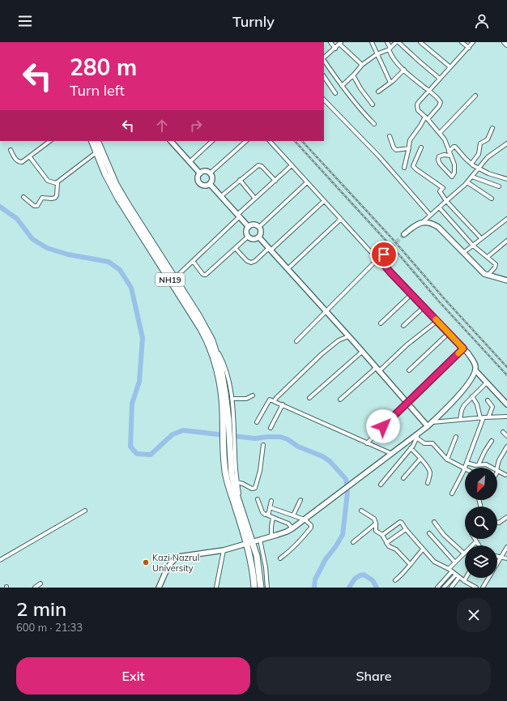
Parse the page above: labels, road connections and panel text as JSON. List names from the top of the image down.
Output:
{
  "streets": {
    "highway": ["NH19"]
  },
  "places": ["Kazi Nazrul University"],
  "north": "bottom left",
  "page": {
    "header": "Turnly",
    "turn": ["280 m", "Turn left"],
    "heading": ["2 min", "600 m · 21:33"],
    "buttons": ["Exit", "Share"]
  }
}
